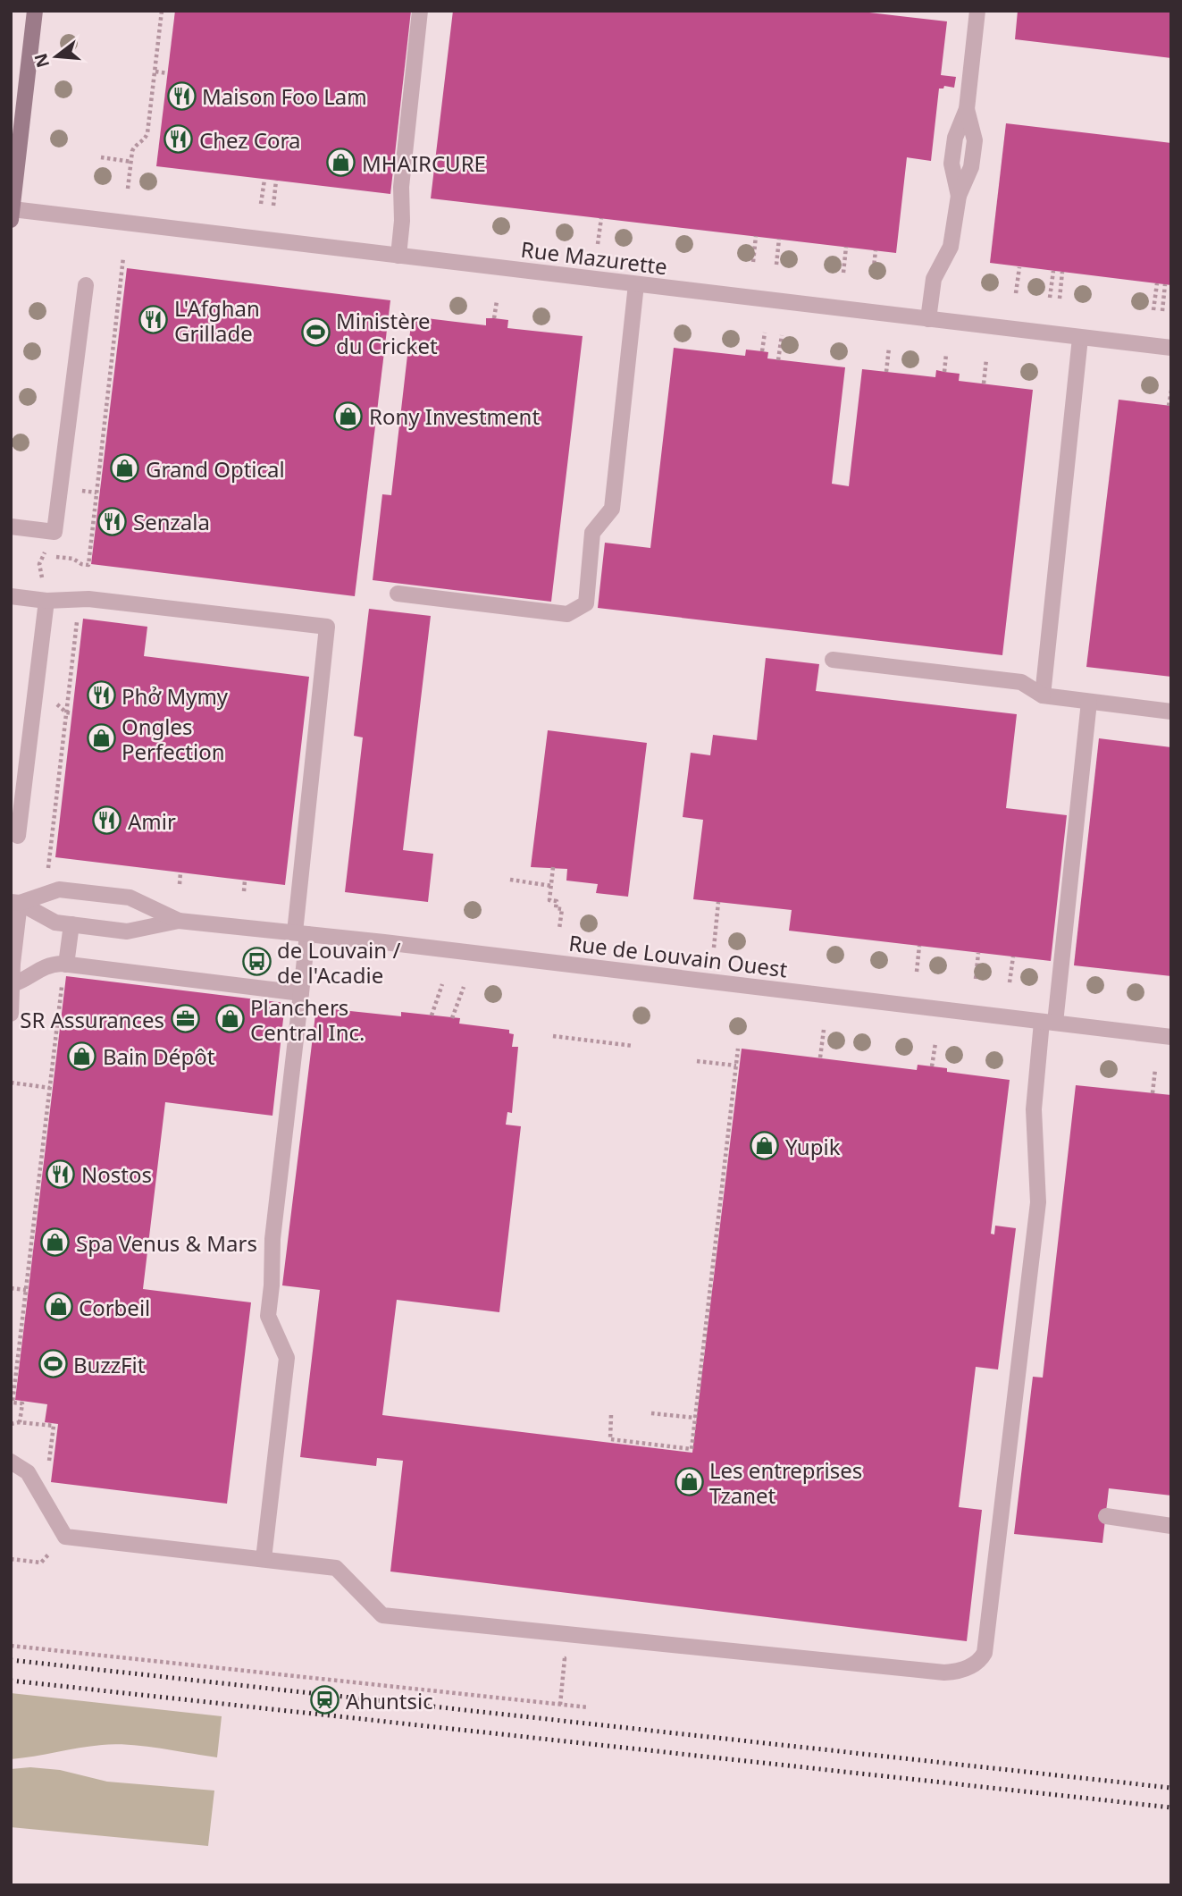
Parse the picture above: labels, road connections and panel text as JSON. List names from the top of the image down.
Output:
{
  "streets": {
    "street": ["Rue Mazurette", "Rue de Louvain Ouest"]
  },
  "places": {
    "restaurant": [
      "Maison Foo Lam",
      "Chez Cora",
      "L'Afghan Grillade",
      "Senzala",
      "Phở Mymy",
      "Amir",
      "Nostos"
    ],
    "shop": [
      "MHAIRCURE",
      "Rony Investment",
      "Grand Optical",
      "Ongles Perfection",
      "Planchers Central Inc.",
      "Bain Dépôt",
      "Yupik",
      "Spa Venus & Mars",
      "Corbeil",
      "Les entreprises Tzanet"
    ],
    "sports": ["Ministère du Cricket", "BuzzFit"],
    "bus stop": ["de Louvain / de l'Acadie"],
    "office": ["SR Assurances"],
    "station": ["Ahuntsic"]
  },
  "north": "left"
}
